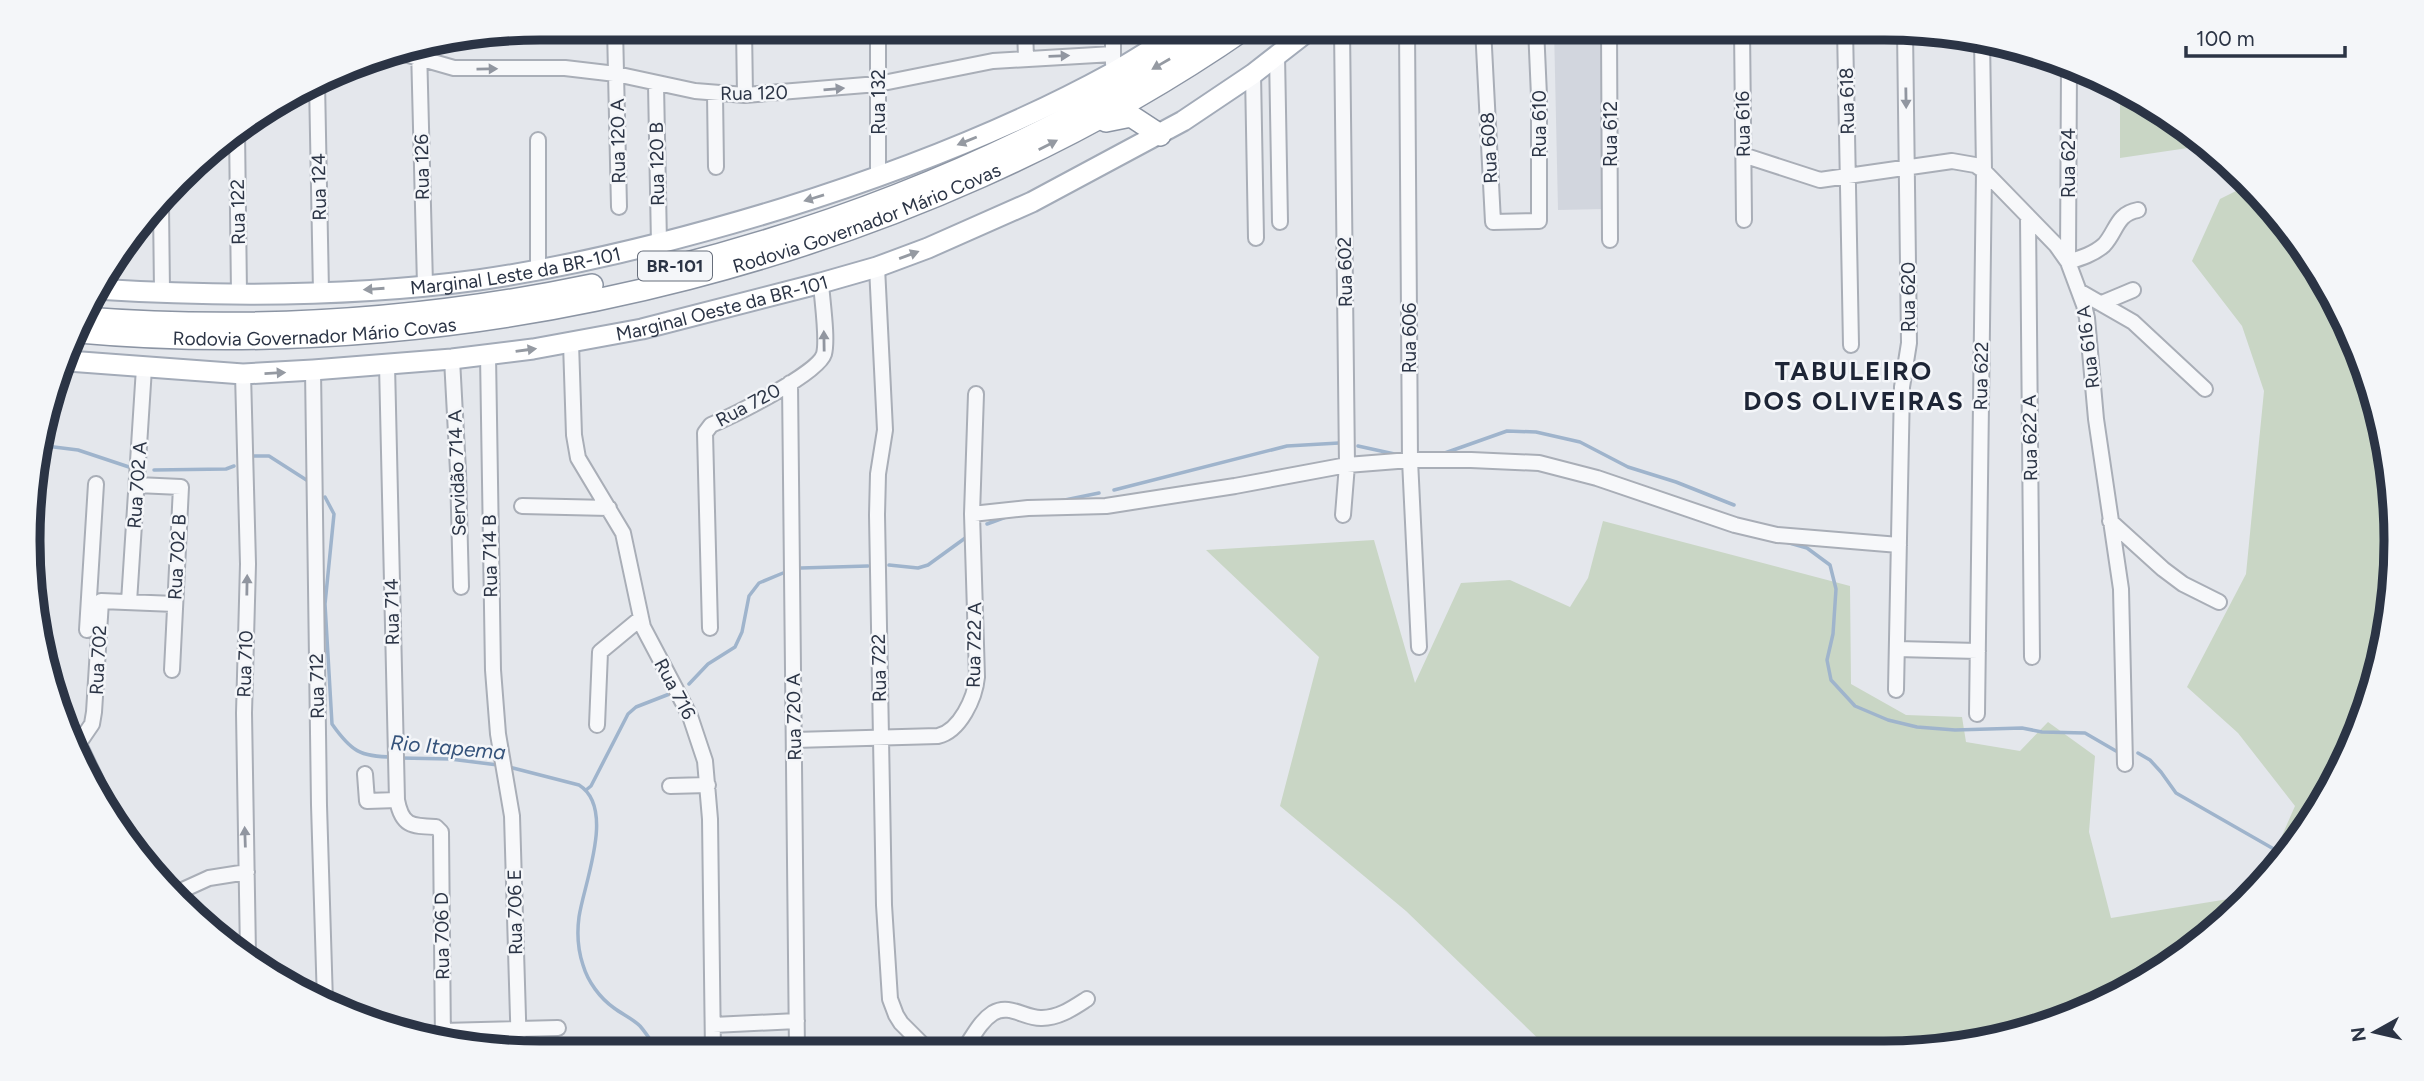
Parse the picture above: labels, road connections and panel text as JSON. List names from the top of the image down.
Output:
{
  "streets": {
    "highway": ["Rodovia Governador Mário Covas", "BR-101"],
    "main road": ["Marginal Leste da BR-101", "Marginal Oeste da BR-101"],
    "street": [
      "Rua 120",
      "Rua 618",
      "Rua 132",
      "Rua 610",
      "Rua 616",
      "Rua 612",
      "Rua 120 A",
      "Rua 608",
      "Rua 624",
      "Rua 120 B",
      "Rua 126",
      "Rua 124",
      "Rua 122",
      "Rua 602",
      "Rua 620",
      "Rua 606",
      "Rua 616 A",
      "Rua 622",
      "Rua 720",
      "Rua 622 A",
      "Servidão 714 A",
      "Rua 702 A",
      "Rua 714 B",
      "Rua 702 B",
      "Rua 714",
      "Rua 722 A",
      "Rua 702",
      "Rua 710",
      "Rua 722",
      "Rua 712",
      "Rua 716",
      "Rua 720 A",
      "Rua 706 E",
      "Rua 706 D"
    ]
  },
  "crossings": [
    ["Rua 120", "Rua 132"],
    ["Rua 120", "Rua 120 A"],
    ["Rua 120", "Rua 120 B"],
    ["Rua 120", "Marginal Leste da BR-101"],
    ["Rua 618", "Rua 616 A"],
    ["Rua 132", "Marginal Leste da BR-101"],
    ["Rua 610", "Rua 608"],
    ["Rua 616", "Rua 616 A"],
    ["Rua 624", "Rua 616 A"],
    ["Rua 120 B", "Marginal Leste da BR-101"],
    ["Rua 126", "Marginal Leste da BR-101"],
    ["Rua 124", "Marginal Leste da BR-101"],
    ["Rua 122", "Marginal Leste da BR-101"],
    ["Rua 620", "Rua 616 A"],
    ["Marginal Oeste da BR-101", "Rua 720"],
    ["Marginal Oeste da BR-101", "Servidão 714 A"],
    ["Marginal Oeste da BR-101", "Rua 702 A"],
    ["Marginal Oeste da BR-101", "Rua 714 B"],
    ["Marginal Oeste da BR-101", "Rua 714"],
    ["Marginal Oeste da BR-101", "Rua 710"],
    ["Marginal Oeste da BR-101", "Rua 722"],
    ["Marginal Oeste da BR-101", "Rua 712"],
    ["Marginal Oeste da BR-101", "Rua 716"],
    ["Rua 616 A", "Rua 622"],
    ["Rua 616 A", "Rua 622 A"],
    ["Rua 720", "Rua 720 A"],
    ["Rua 702 A", "Rua 702 B"],
    ["Rua 702 A", "Rua 702"],
    ["Rua 714 B", "Rua 706 E"],
    ["Rua 702 B", "Rua 702"],
    ["Rua 714", "Rua 706 D"],
    ["Rua 722 A", "Rua 722"],
    ["Rua 722 A", "Rua 720 A"]
  ],
  "one_way": [
    "Rua 120",
    "Marginal Leste da BR-101",
    "Marginal Oeste da BR-101",
    "Rua 710"
  ],
  "districts": ["TABULEIRO DOS OLIVEIRAS"],
  "water": ["Rio Itapema"],
  "scale_bar": "100 m",
  "north": "left"
}
